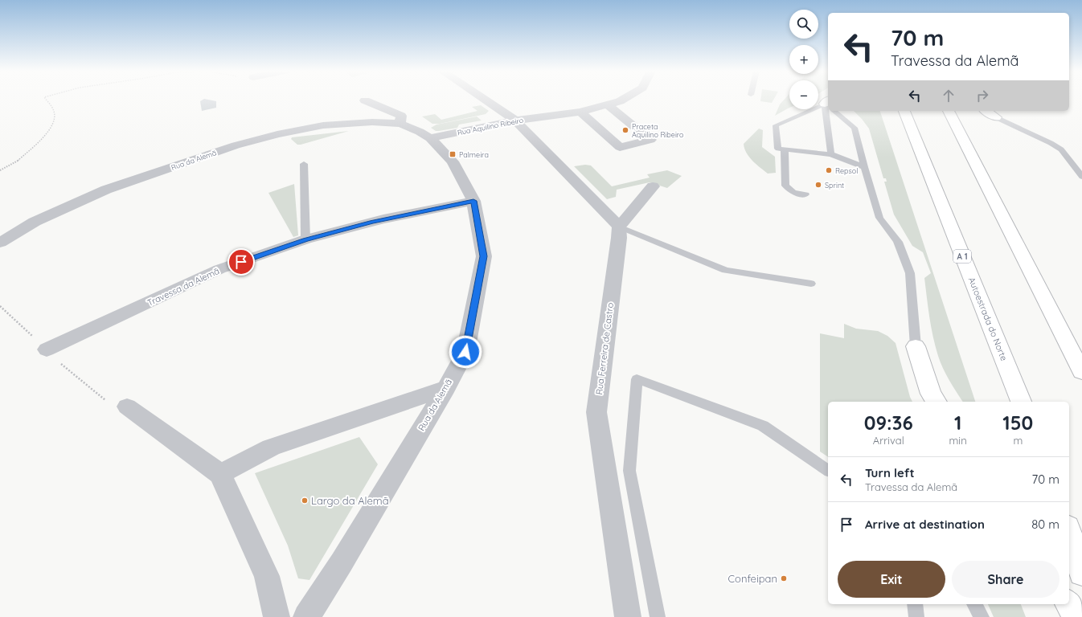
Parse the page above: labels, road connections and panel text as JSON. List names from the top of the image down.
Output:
{
  "streets": {
    "highway": ["A 1", "Autoestrada do Norte"],
    "street": [
      "Rua Aquilino Ribeiro",
      "Rua da Alemã",
      "Travessa da Alemã",
      "Rua Ferreira de Castro"
    ]
  },
  "crossings": [
    ["Rua Aquilino Ribeiro", "Rua da Alemã"],
    ["Rua da Alemã", "Travessa da Alemã"]
  ],
  "places": {
    "other": [
      "Praceta Aquilino Ribeiro",
      "Repsol",
      "Sprint",
      "Largo da Alemã",
      "Confeipan"
    ],
    "transit": ["Palmeira"]
  },
  "page": {
    "map_buttons": ["+", "−"],
    "turn": ["70 m", "Travessa da Alemã"],
    "eta": [
      "09:36",
      "Arrival",
      "1",
      "min",
      "150",
      "m"
    ],
    "list": [
      {
        "name": "Turn left",
        "note": "Travessa da Alemã",
        "value": "70 m"
      },
      {
        "name": "Arrive at destination",
        "value": "80 m"
      }
    ],
    "buttons": ["Exit", "Share"]
  }
}
